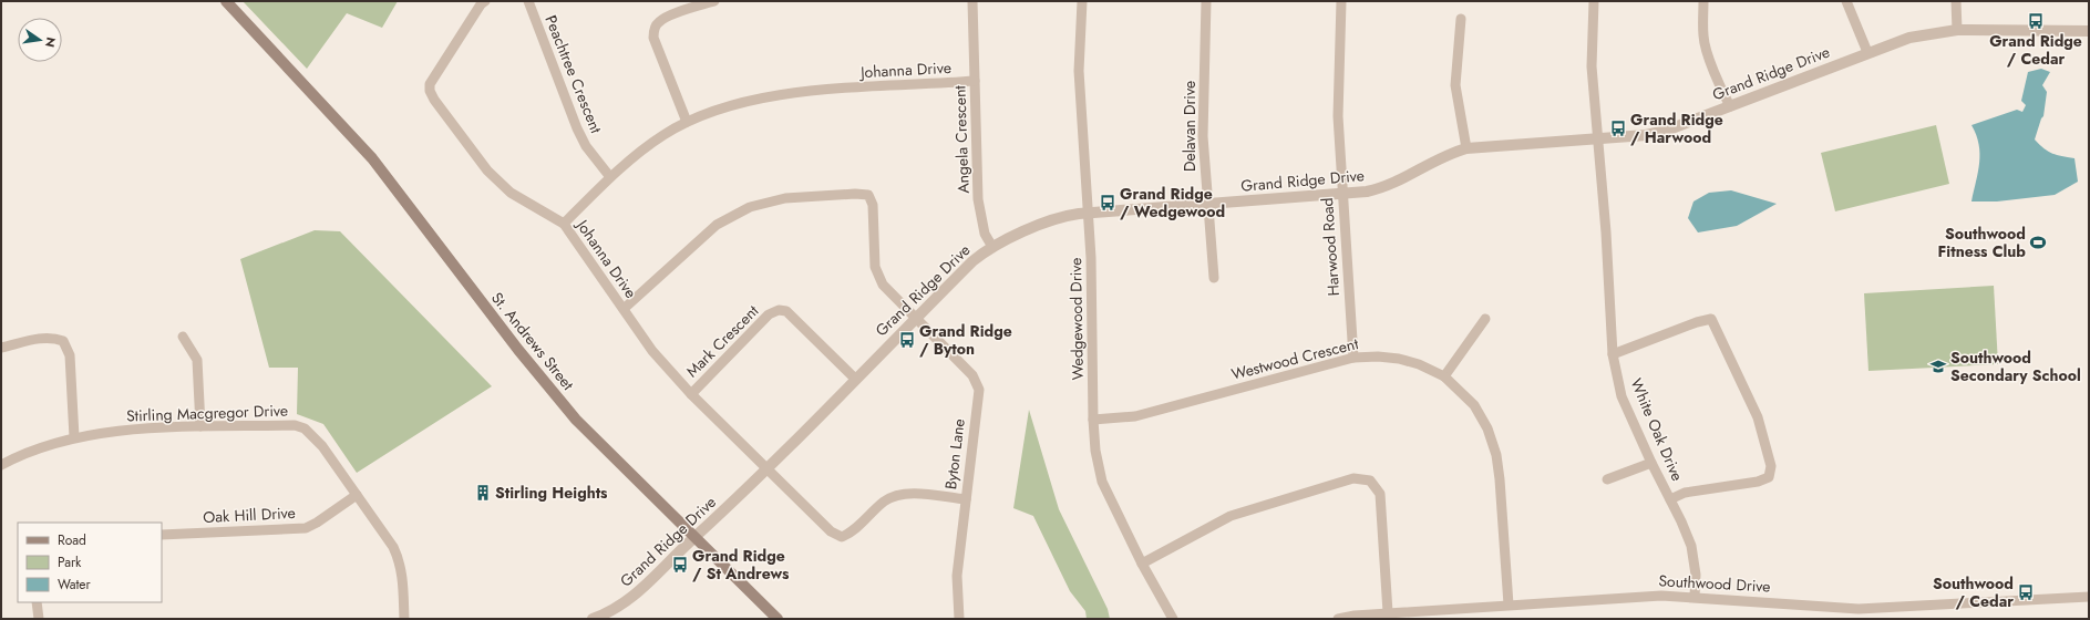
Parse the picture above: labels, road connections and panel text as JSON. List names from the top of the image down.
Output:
{
  "streets": {
    "main road": ["St. Andrews Street"],
    "street": [
      "Johanna Drive",
      "Grand Ridge Drive",
      "Peachtree Crescent",
      "Delavan Drive",
      "Angela Crescent",
      "Harwood Road",
      "Wedgewood Drive",
      "Mark Crescent",
      "Westwood Crescent",
      "Stirling Macgregor Drive",
      "White Oak Drive",
      "Byton Lane",
      "Oak Hill Drive",
      "Southwood Drive"
    ]
  },
  "crossings": [
    ["Johanna Drive", "Grand Ridge Drive"],
    ["Johanna Drive", "Peachtree Crescent"],
    ["Johanna Drive", "Angela Crescent"],
    ["Johanna Drive", "Mark Crescent"],
    ["Johanna Drive", "Byton Lane"],
    ["Grand Ridge Drive", "Delavan Drive"],
    ["Grand Ridge Drive", "Angela Crescent"],
    ["Grand Ridge Drive", "Harwood Road"],
    ["Grand Ridge Drive", "Wedgewood Drive"],
    ["Grand Ridge Drive", "St. Andrews Street"],
    ["Grand Ridge Drive", "Mark Crescent"],
    ["Grand Ridge Drive", "White Oak Drive"],
    ["Grand Ridge Drive", "Byton Lane"],
    ["Harwood Road", "Westwood Crescent"],
    ["Wedgewood Drive", "Westwood Crescent"],
    ["Westwood Crescent", "Southwood Drive"],
    ["Stirling Macgregor Drive", "Oak Hill Drive"],
    ["White Oak Drive", "Southwood Drive"]
  ],
  "places": {
    "bus stop": [
      "Grand Ridge / Cedar",
      "Grand Ridge / Harwood",
      "Grand Ridge / Wedgewood",
      "Grand Ridge / Byton",
      "Grand Ridge / St Andrews",
      "Southwood / Cedar"
    ],
    "sports": ["Southwood Fitness Club"],
    "school or university": ["Southwood Secondary School"],
    "building": ["Stirling Heights"]
  },
  "legend": ["Road", "Park", "Water"],
  "north": "right"
}
